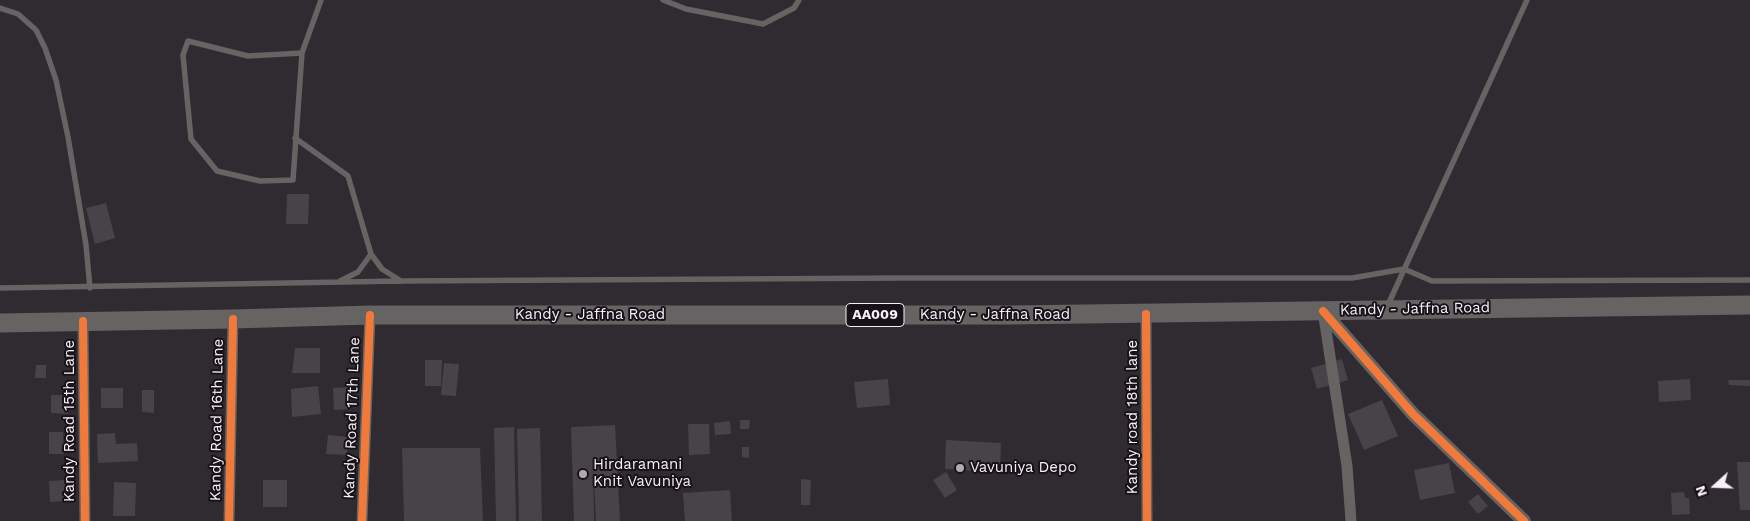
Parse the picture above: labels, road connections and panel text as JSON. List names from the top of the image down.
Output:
{
  "streets": {
    "highway": ["Kandy - Jaffna Road", "AA009"],
    "street": [
      "Kandy road 18th lane",
      "Kandy Road 17th Lane",
      "Kandy Road 16th Lane",
      "Kandy Road 15th Lane"
    ]
  },
  "crossings": [
    ["Kandy - Jaffna Road", "Kandy road 18th lane"],
    ["Kandy - Jaffna Road", "Kandy Road 17th Lane"],
    ["Kandy - Jaffna Road", "Kandy Road 16th Lane"],
    ["Kandy - Jaffna Road", "Kandy Road 15th Lane"]
  ],
  "places": ["Vavuniya Depo", "Hirdaramani Knit Vavuniya"],
  "north": "left"
}
